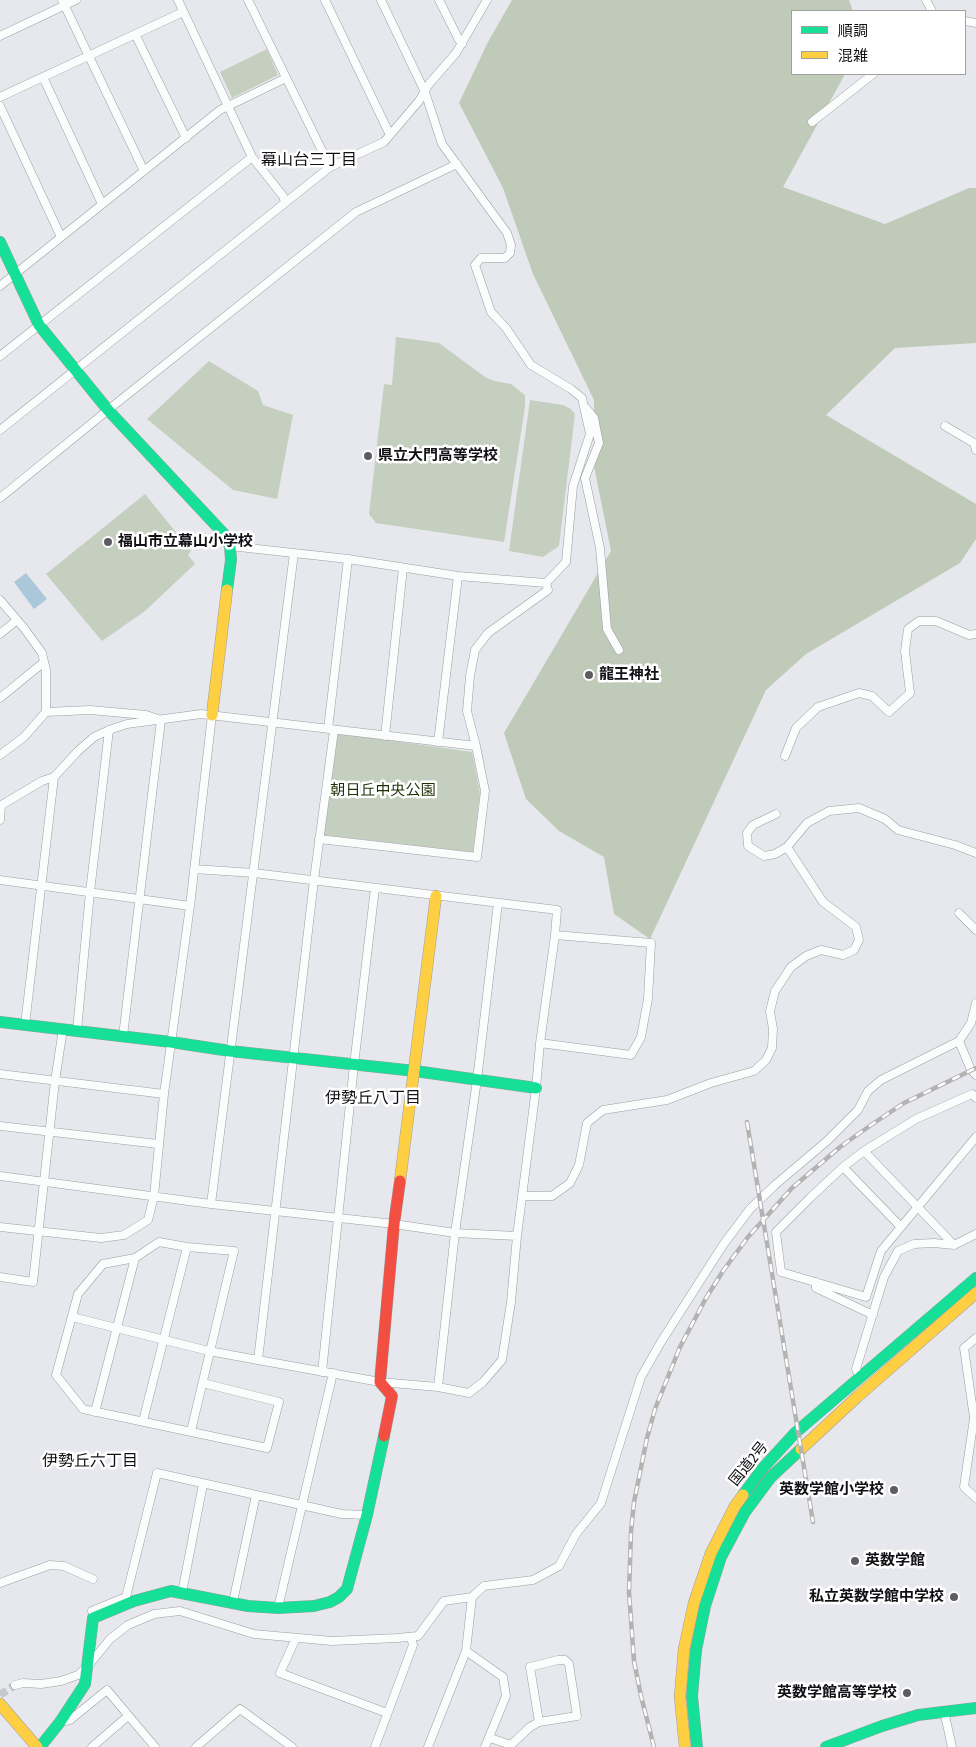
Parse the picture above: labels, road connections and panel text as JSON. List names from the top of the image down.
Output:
{
  "streets": {
    "main road": ["国道2号"]
  },
  "districts": ["幕山台三丁目", "伊勢丘八丁目", "伊勢丘六丁目"],
  "parks": ["朝日丘中央公園"],
  "places": [
    "県立大門高等学校",
    "福山市立幕山小学校",
    "龍王神社",
    "英数学館小学校",
    "英数学館",
    "私立英数学館中学校",
    "英数学館高等学校"
  ],
  "legend": ["順調", "混雑"]
}
